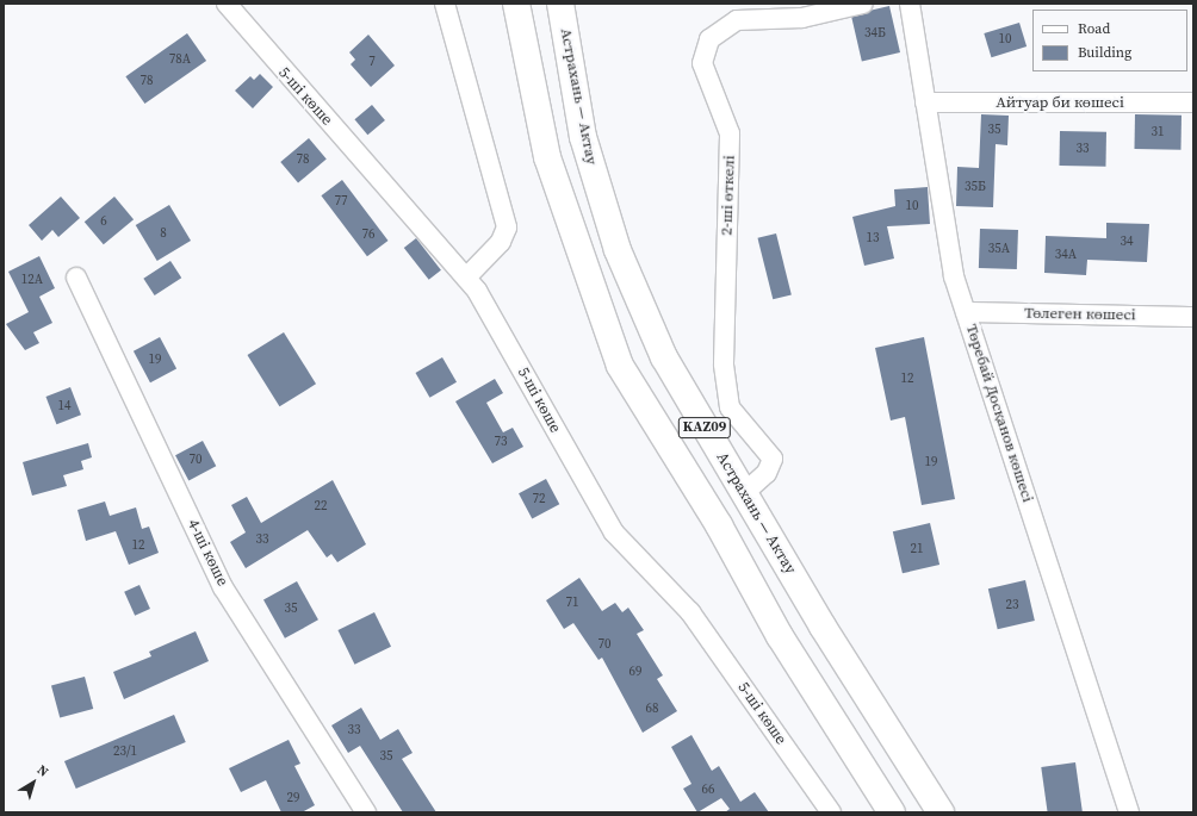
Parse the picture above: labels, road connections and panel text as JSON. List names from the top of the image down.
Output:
{
  "streets": {
    "highway": ["Астрахань — Актау", "KAZ09"],
    "street": [
      "5-шi көше",
      "Айтуар би көшесі",
      "2-ші өткелі",
      "Төлеген көшесі",
      "Төребай Досқанов көшесі",
      "4-шi көше"
    ]
  },
  "crossings": [
    ["Астрахань — Актау", "2-ші өткелі"],
    ["Айтуар би көшесі", "Төребай Досқанов көшесі"],
    ["Төлеген көшесі", "Төребай Досқанов көшесі"]
  ],
  "house_numbers": [
    "34Б",
    "10",
    "78А",
    "7",
    "78",
    "35",
    "31",
    "33",
    "78",
    "35Б",
    "77",
    "10",
    "6",
    "8",
    "76",
    "13",
    "34",
    "35А",
    "34А",
    "12А",
    "19",
    "12",
    "14",
    "73",
    "70",
    "19",
    "72",
    "22",
    "33",
    "12",
    "21",
    "71",
    "23",
    "35",
    "70",
    "69",
    "68",
    "33",
    "23/1",
    "35",
    "66",
    "29"
  ],
  "legend": ["Road", "Building"],
  "north": "top right"
}
